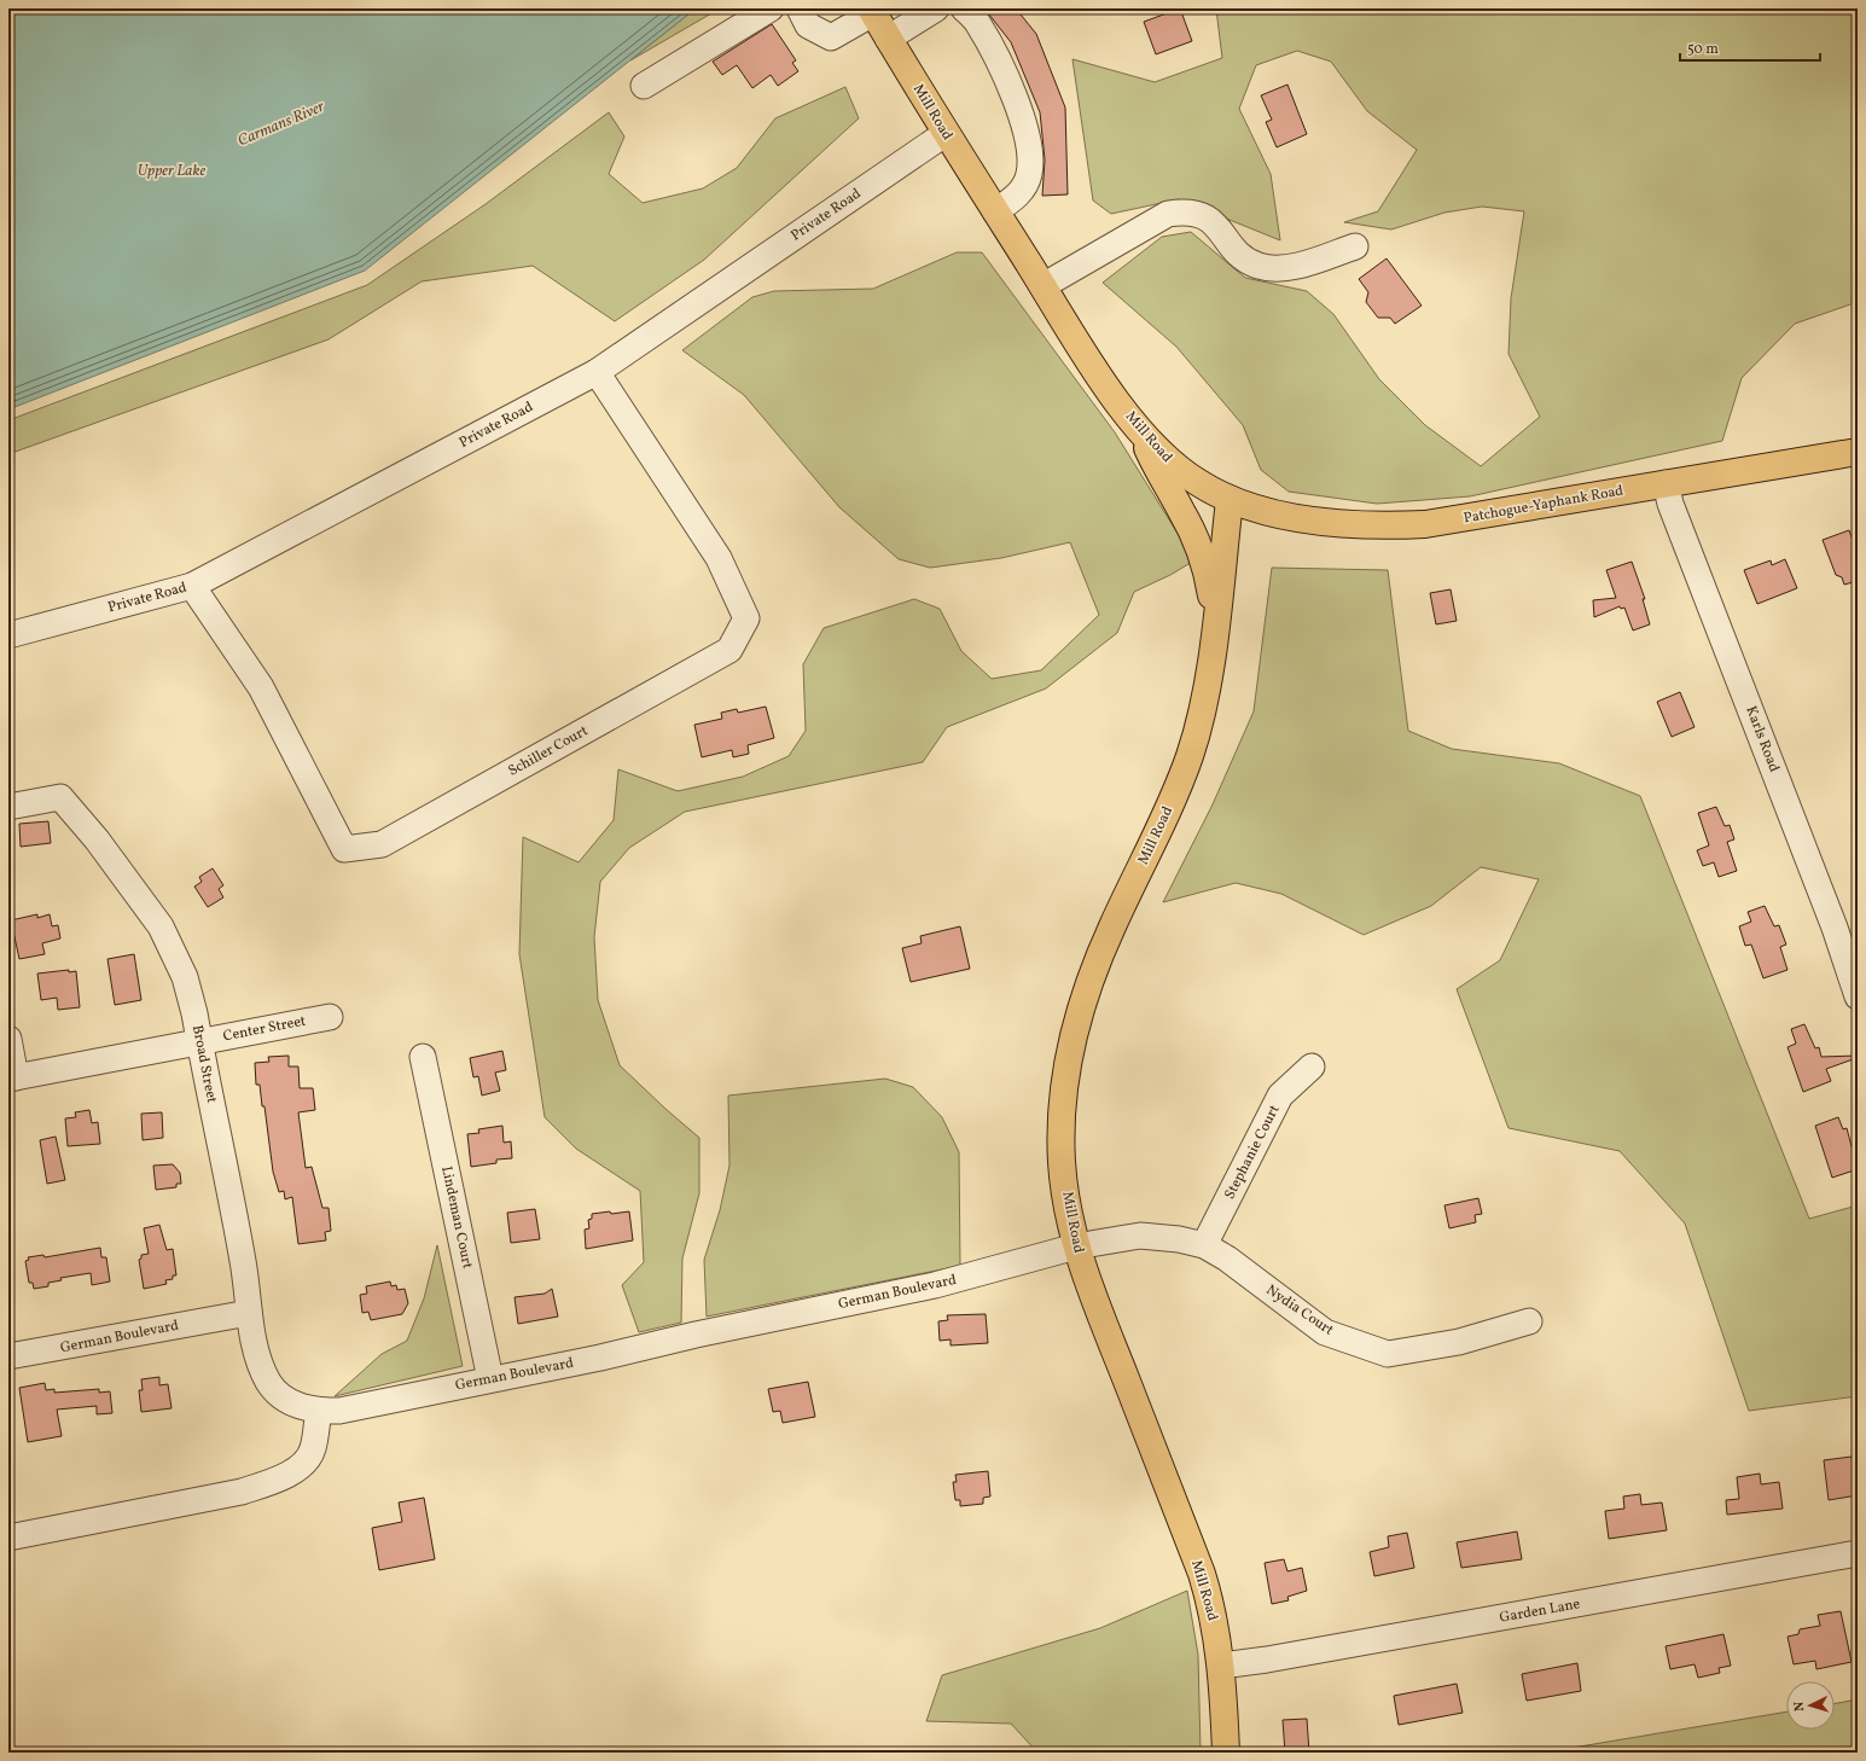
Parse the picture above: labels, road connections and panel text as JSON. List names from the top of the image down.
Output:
{
  "streets": {
    "main road": ["Mill Road", "Patchogue-Yaphank Road"],
    "street": [
      "Private Road",
      "Karls Road",
      "Schiller Court",
      "Center Street",
      "Broad Street",
      "Stephanie Court",
      "Lindeman Court",
      "German Boulevard",
      "Nydia Court",
      "Garden Lane"
    ]
  },
  "crossings": [
    ["Mill Road", "Private Road"],
    ["Mill Road", "Patchogue-Yaphank Road"],
    ["Mill Road", "German Boulevard"],
    ["Mill Road", "Nydia Court"],
    ["Mill Road", "Garden Lane"],
    ["Private Road", "Schiller Court"],
    ["Patchogue-Yaphank Road", "Karls Road"],
    ["Center Street", "Broad Street"],
    ["Broad Street", "German Boulevard"],
    ["Stephanie Court", "Nydia Court"],
    ["Lindeman Court", "German Boulevard"],
    ["German Boulevard", "Nydia Court"]
  ],
  "water": ["Carmans River", "Upper Lake"],
  "scale_bar": "50 m",
  "north": "left"
}
